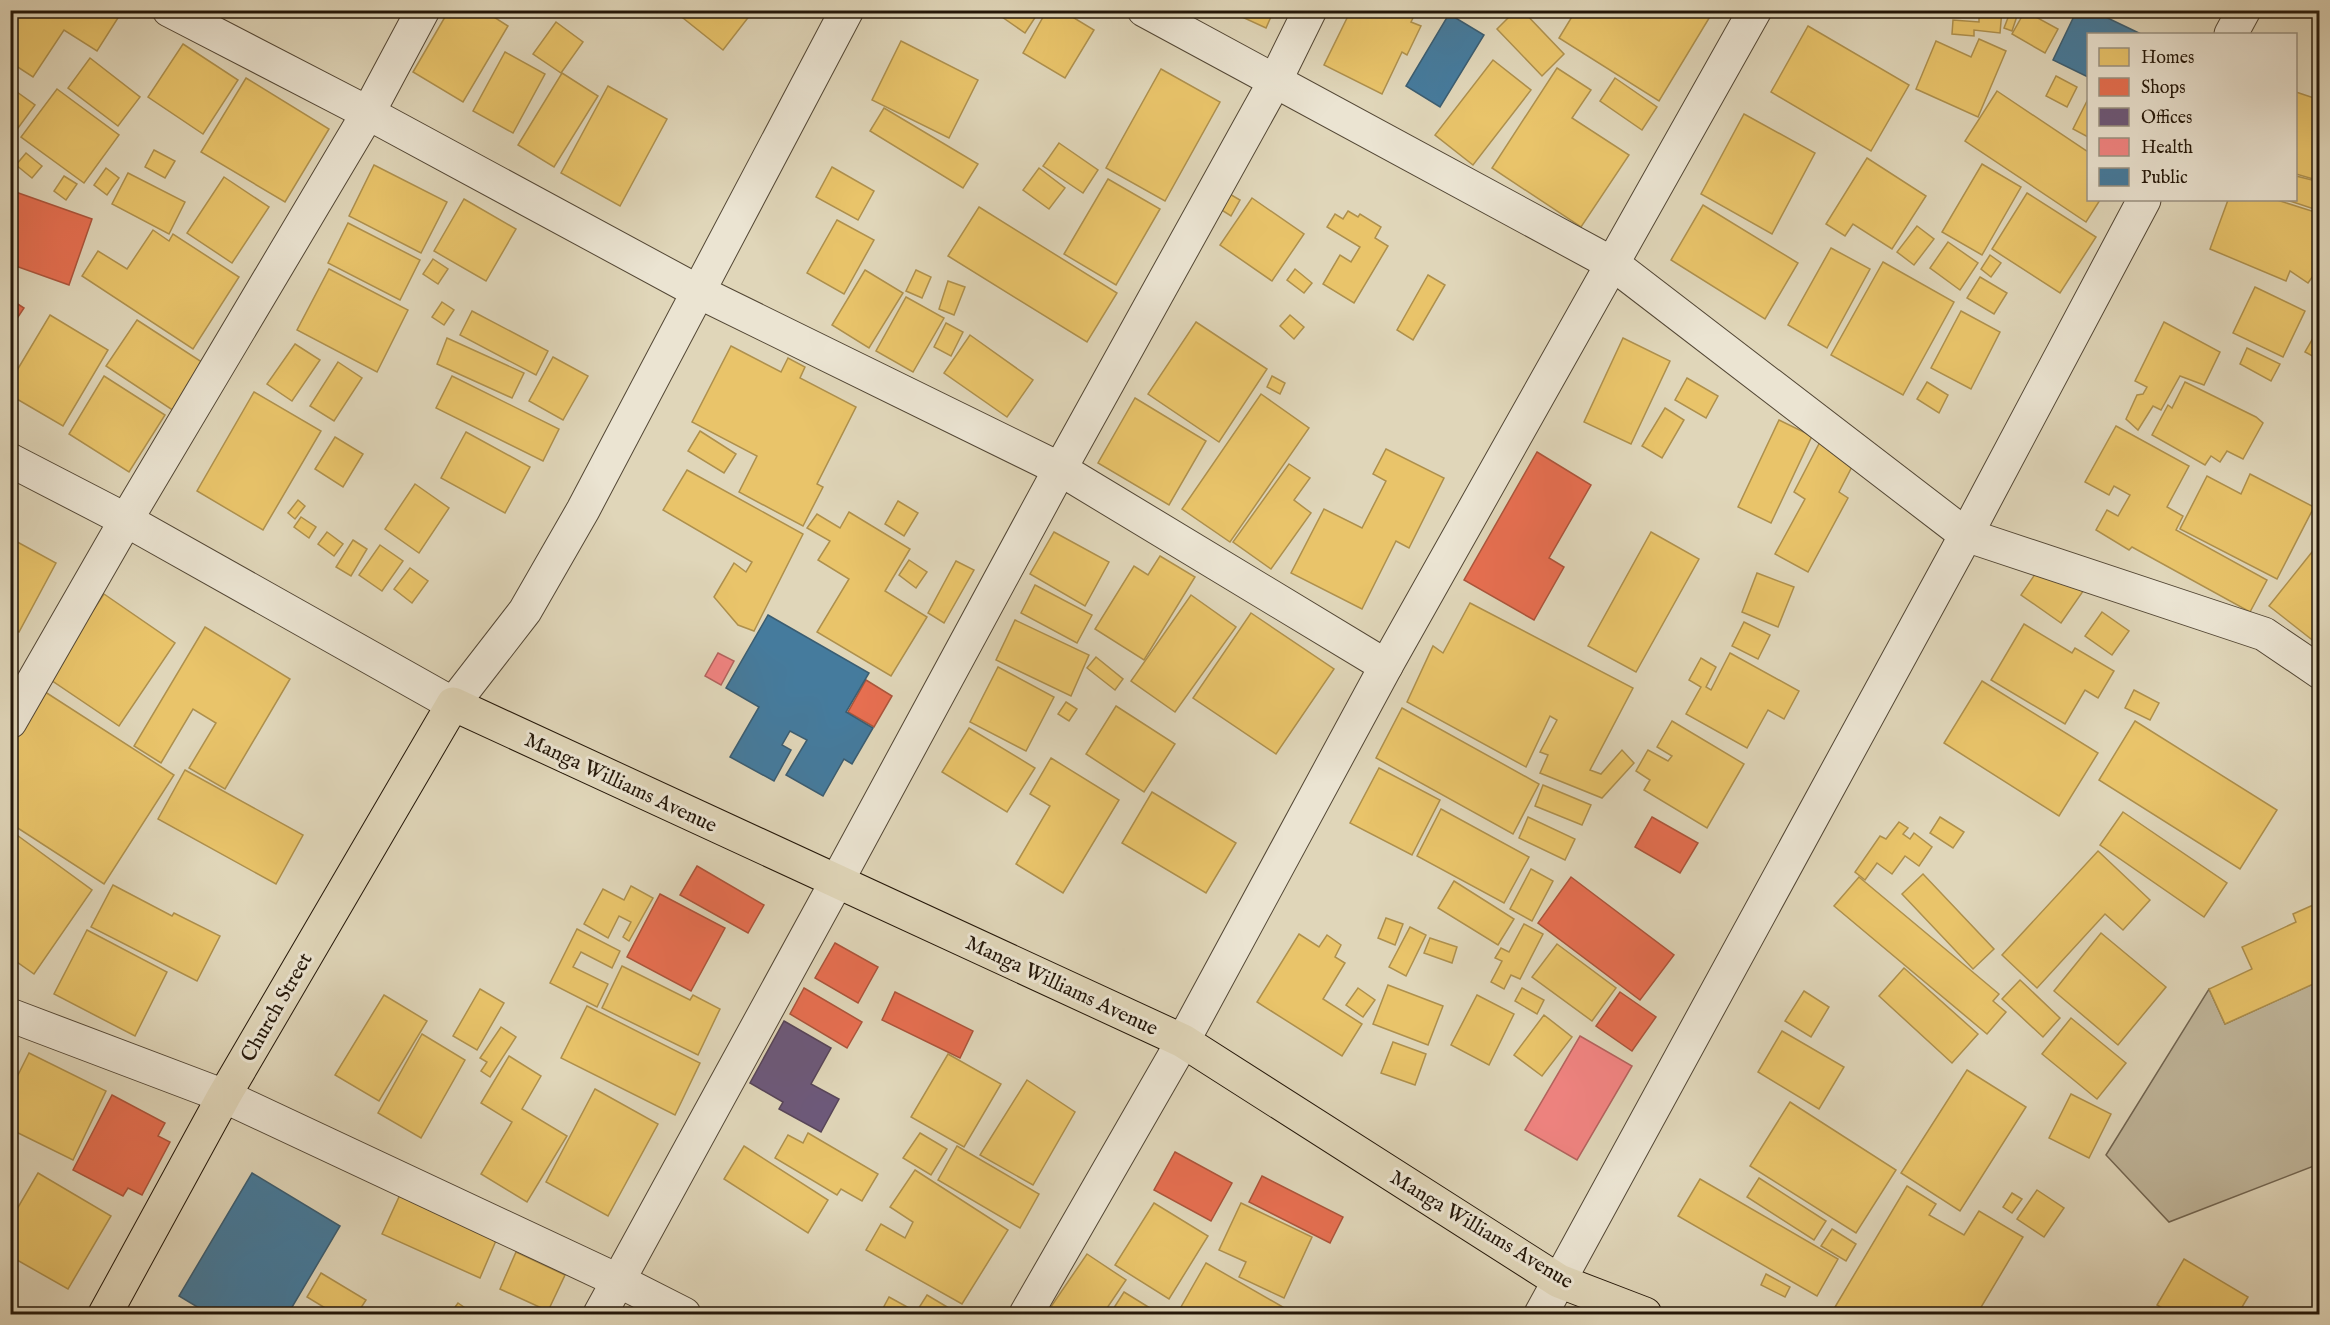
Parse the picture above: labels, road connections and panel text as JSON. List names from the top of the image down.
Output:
{
  "streets": {
    "main road": ["Manga Williams Avenue", "Church Street"]
  },
  "crossings": [
    ["Manga Williams Avenue", "Church Street"]
  ],
  "legend": [
    "Homes",
    "Shops",
    "Offices",
    "Health",
    "Public"
  ]
}
